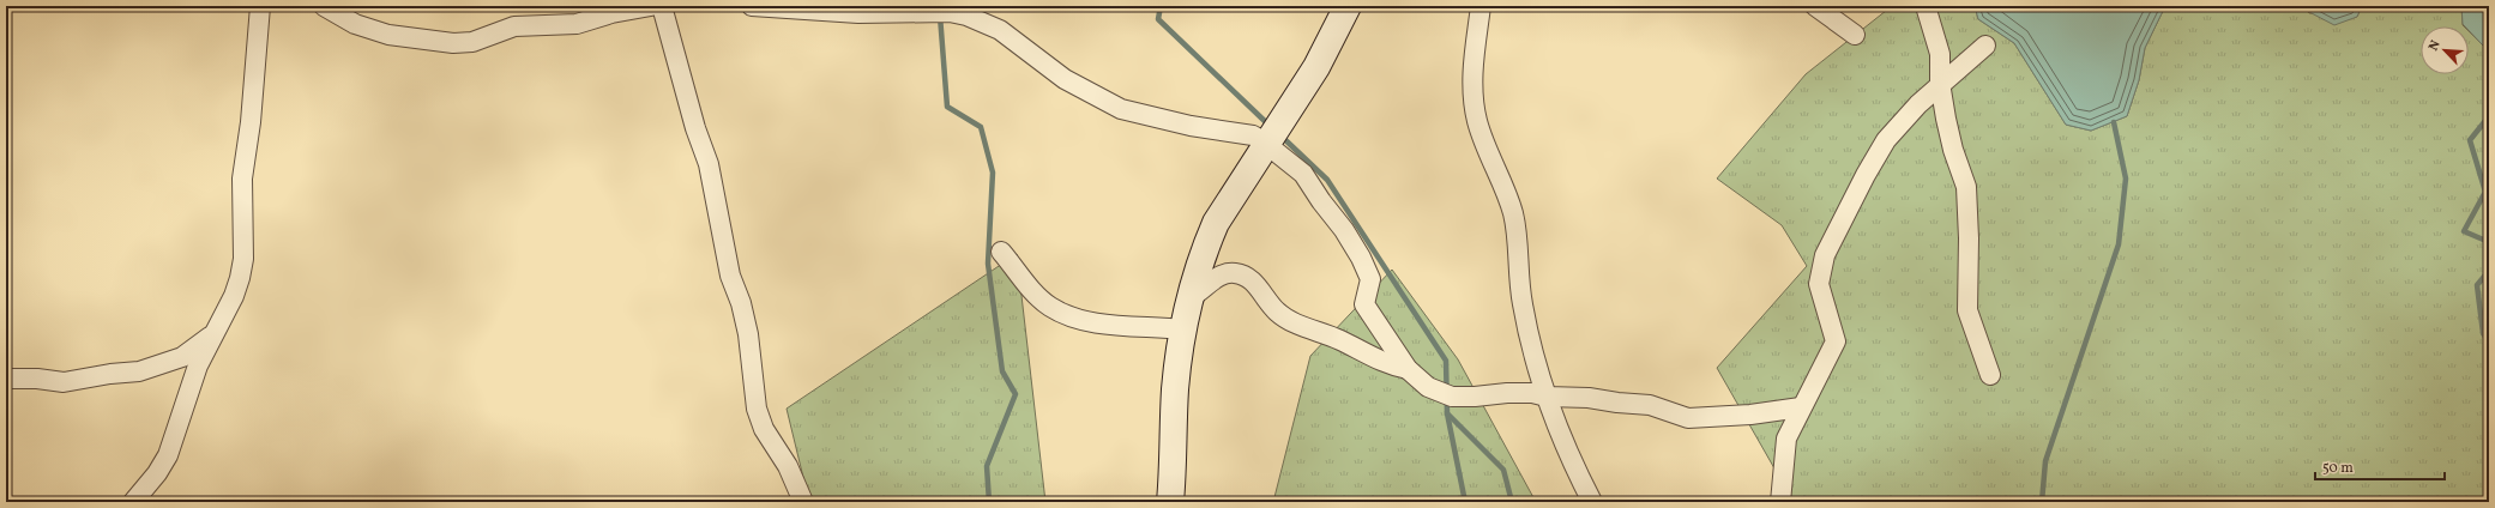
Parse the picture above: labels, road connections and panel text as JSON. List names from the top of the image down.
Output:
{
  "scale_bar": "50 m",
  "north": "top left"
}
